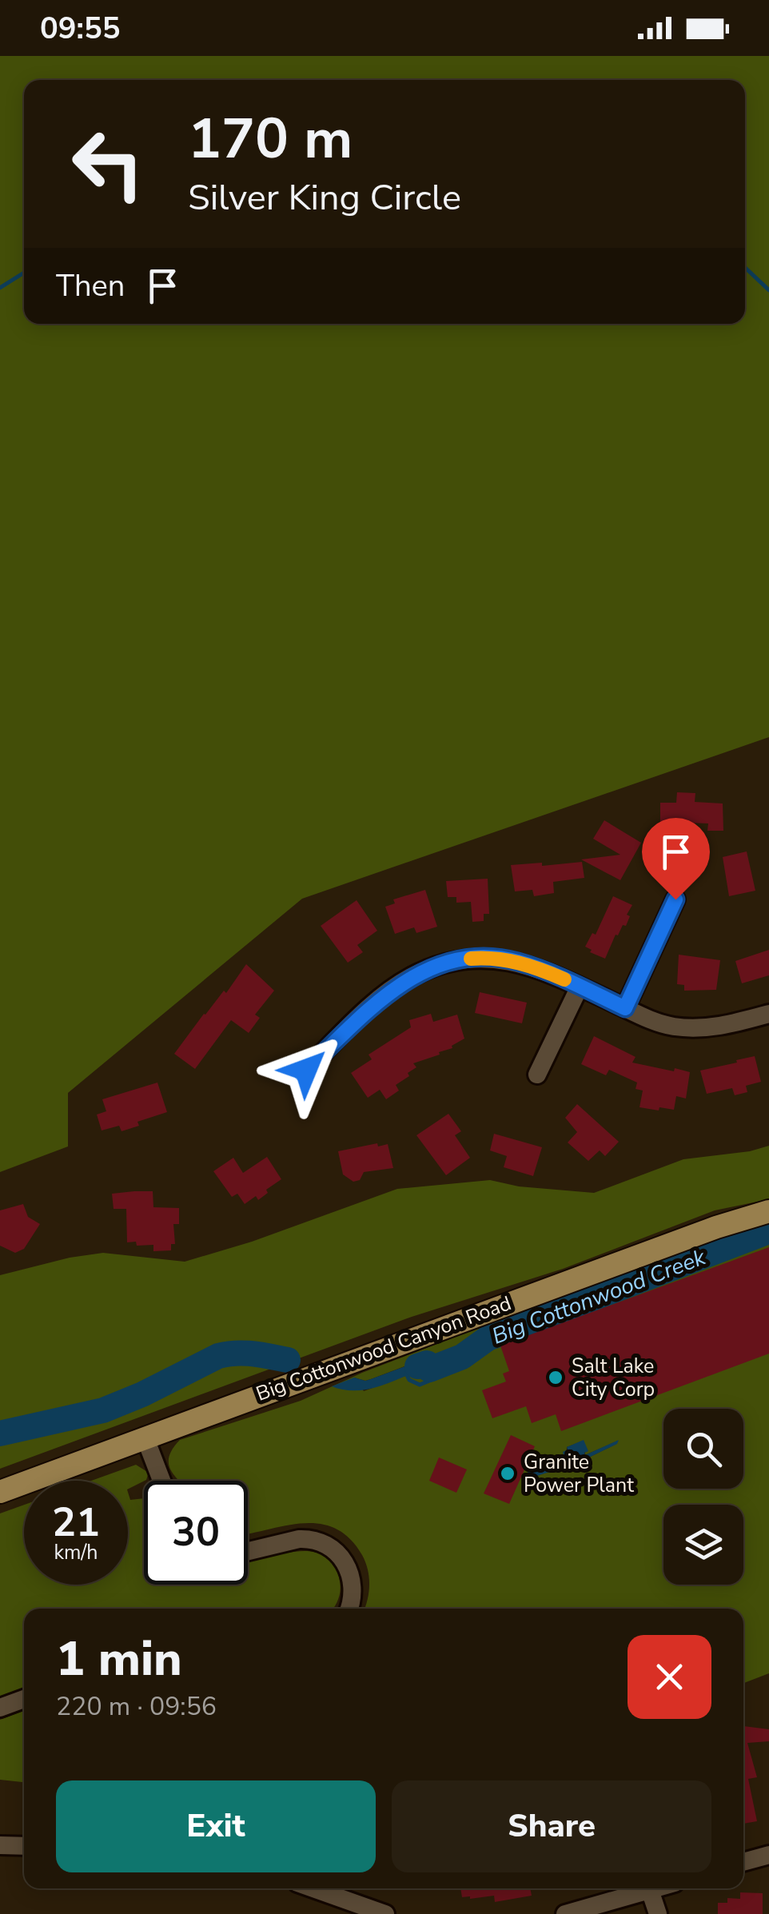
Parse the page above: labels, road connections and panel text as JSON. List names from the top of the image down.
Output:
{
  "streets": {
    "main road": ["Big Cottonwood Canyon Road"]
  },
  "water": ["Big Cottonwood Creek"],
  "places": ["Salt Lake City Corp", "Granite Power Plant"],
  "page": {
    "status": "09:55",
    "turn": ["170 m", "Silver King Circle"],
    "then": "Then",
    "speed": "21 km/h",
    "limit": "30",
    "heading": ["1 min", "220 m · 09:56"],
    "buttons": ["Exit", "Share"]
  }
}
